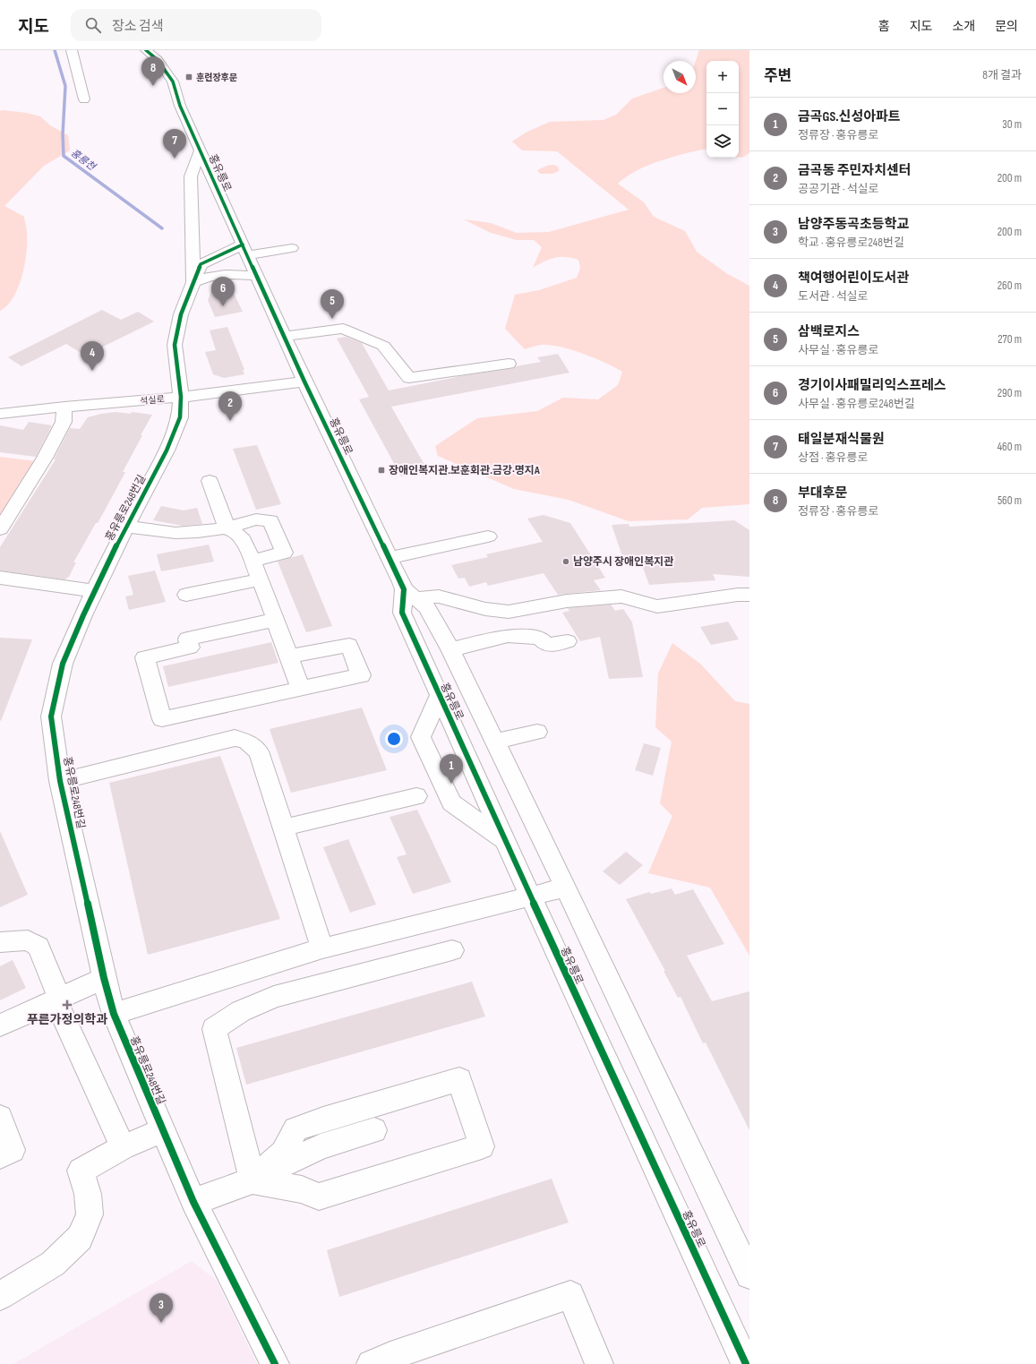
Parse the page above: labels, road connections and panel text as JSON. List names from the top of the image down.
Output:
{
  "streets": {
    "street": ["홍유릉로", "석실로", "홍유릉로248번길"]
  },
  "crossings": [
    ["홍유릉로", "석실로"],
    ["홍유릉로", "홍유릉로248번길"],
    ["석실로", "홍유릉로248번길"]
  ],
  "water": ["홍릉천"],
  "places": {
    "transit": ["훈련장후문", "장애인복지관.보훈회관.금강·명지A"],
    "other": ["남양주시 장애인복지관"],
    "health": ["푸른가정의학과"]
  },
  "north": "bottom right",
  "page": {
    "header": "지도",
    "search": "장소 검색",
    "nav": [
      "홈",
      "지도",
      "소개",
      "문의"
    ],
    "heading": ["주변", "8개 결과"],
    "pins": [
      "8",
      "7",
      "6",
      "5",
      "4",
      "2",
      "1",
      "3"
    ],
    "map_buttons": ["+", "−"],
    "list": [
      {
        "mark": "1",
        "name": "금곡GS.신성아파트",
        "note": "정류장 · 홍유릉로",
        "value": "30 m"
      },
      {
        "mark": "2",
        "name": "금곡동 주민자치센터",
        "note": "공공기관 · 석실로",
        "value": "200 m"
      },
      {
        "mark": "3",
        "name": "남양주동곡초등학교",
        "note": "학교 · 홍유릉로248번길",
        "value": "200 m"
      },
      {
        "mark": "4",
        "name": "책여행어린이도서관",
        "note": "도서관 · 석실로",
        "value": "260 m"
      },
      {
        "mark": "5",
        "name": "삼백로지스",
        "note": "사무실 · 홍유릉로",
        "value": "270 m"
      },
      {
        "mark": "6",
        "name": "경기이사패밀리익스프레스",
        "note": "사무실 · 홍유릉로248번길",
        "value": "290 m"
      },
      {
        "mark": "7",
        "name": "태일분재식물원",
        "note": "상점 · 홍유릉로",
        "value": "460 m"
      },
      {
        "mark": "8",
        "name": "부대후문",
        "note": "정류장 · 홍유릉로",
        "value": "560 m"
      }
    ]
  }
}
